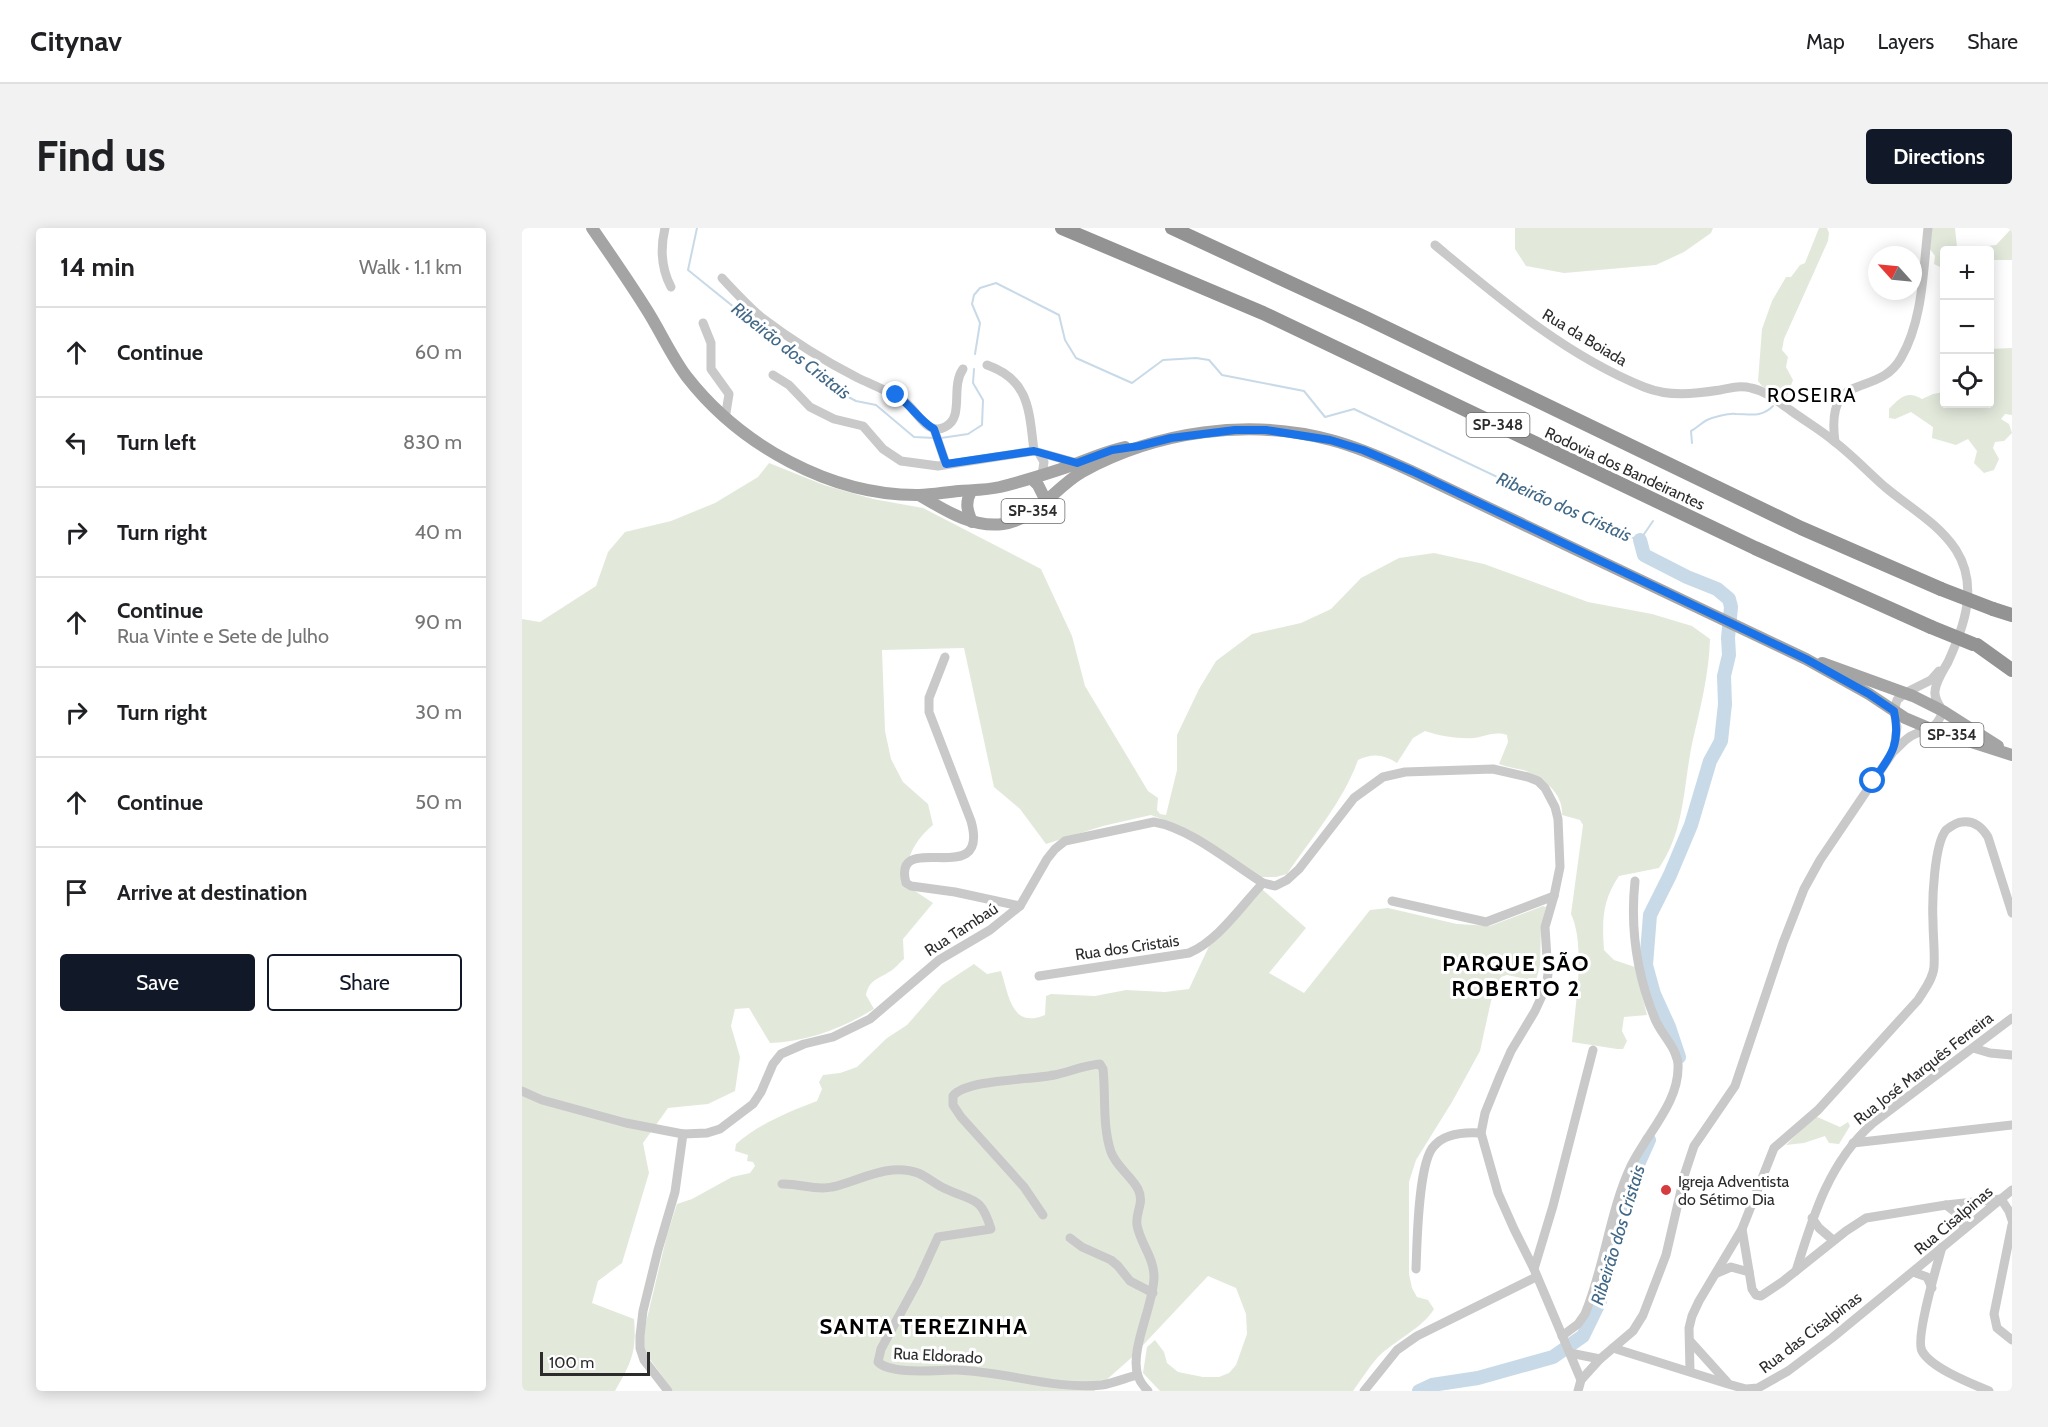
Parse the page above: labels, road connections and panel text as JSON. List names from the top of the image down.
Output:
{
  "streets": {
    "highway": ["SP-348", "Rodovia dos Bandeirantes"],
    "main road": ["SP-354"],
    "street": [
      "Rua da Boiada",
      "Rua Tambaú",
      "Rua dos Cristais",
      "Rua José Marquês Ferreira",
      "Rua Cisalpinas",
      "Rua das Cisalpinas",
      "Rua Eldorado"
    ]
  },
  "crossings": [
    ["Rua da Boiada", "SP-354"],
    ["Rua Tambaú", "Rua dos Cristais"],
    ["Rua Cisalpinas", "Rua das Cisalpinas"]
  ],
  "districts": ["ROSEIRA", "PARQUE SÃO ROBERTO 2", "SANTA TEREZINHA"],
  "water": ["Ribeirão dos Cristais"],
  "places": ["Igreja Adventista do Sétimo Dia"],
  "scale_bar": "100 m",
  "north": "top left",
  "page": {
    "header": "Citynav",
    "nav": ["Map", "Layers", "Share"],
    "buttons": [
      "Directions",
      ["Save", "Share"]
    ],
    "title": "Find us",
    "heading": ["14 min", "Walk · 1.1 km"],
    "map_buttons": ["+", "−"],
    "list": [
      ["Continue", "60 m"],
      ["Turn left", "830 m"],
      ["Turn right", "40 m"],
      ["Continue", "Rua Vinte e Sete de Julho", "90 m"],
      ["Turn right", "30 m"],
      ["Continue", "50 m"],
      "Arrive at destination"
    ],
    "scale": "100 m"
  }
}
